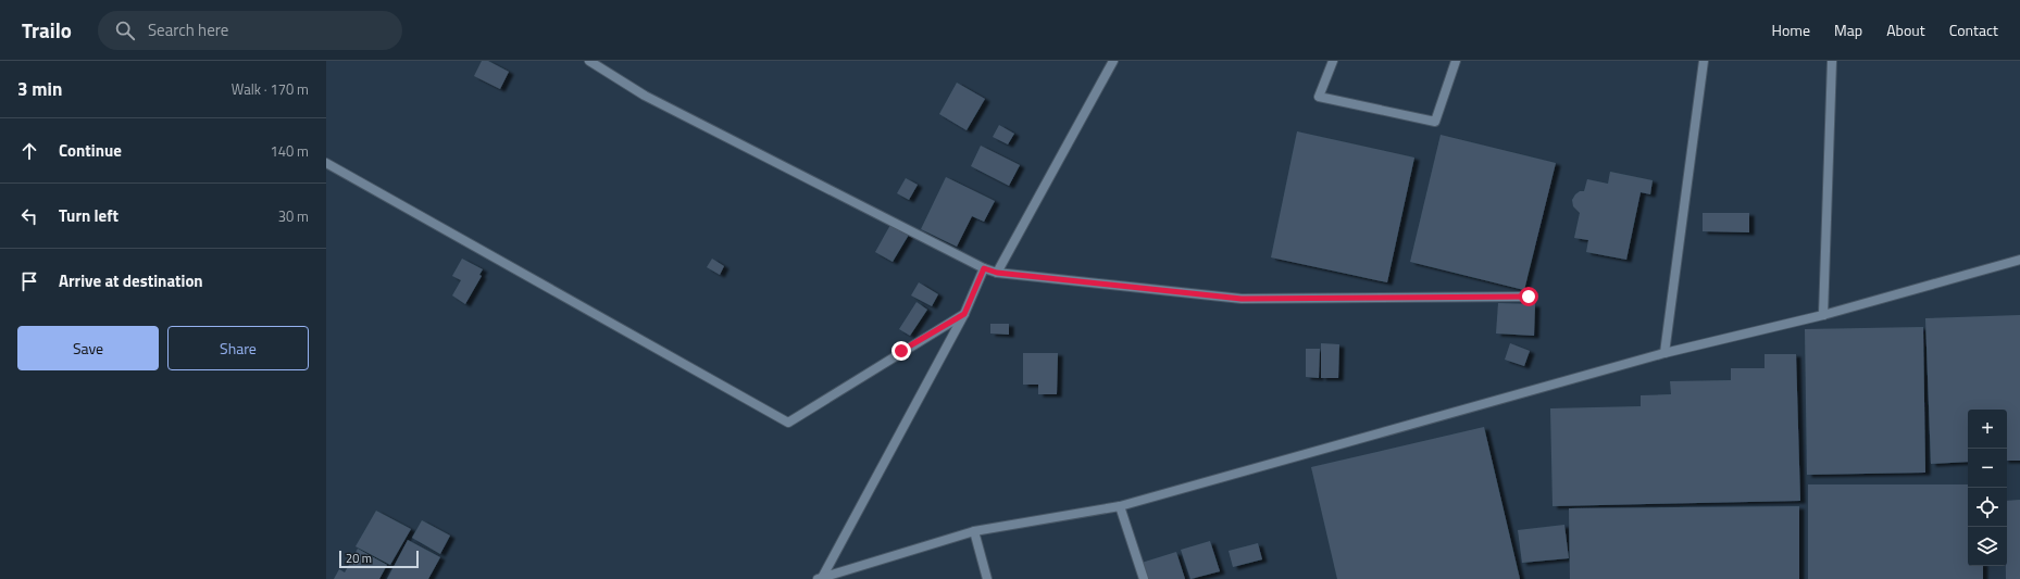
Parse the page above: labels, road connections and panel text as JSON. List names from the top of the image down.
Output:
{
  "scale_bar": "20 m",
  "page": {
    "header": "Trailo",
    "search": "Search here",
    "nav": [
      "Home",
      "Map",
      "About",
      "Contact"
    ],
    "heading": ["3 min", "Walk · 170 m"],
    "list": [
      ["Continue", "140 m"],
      ["Turn left", "30 m"],
      "Arrive at destination"
    ],
    "buttons": ["Save", "Share"],
    "map_buttons": ["+", "−"],
    "scale": "20 m"
  }
}
